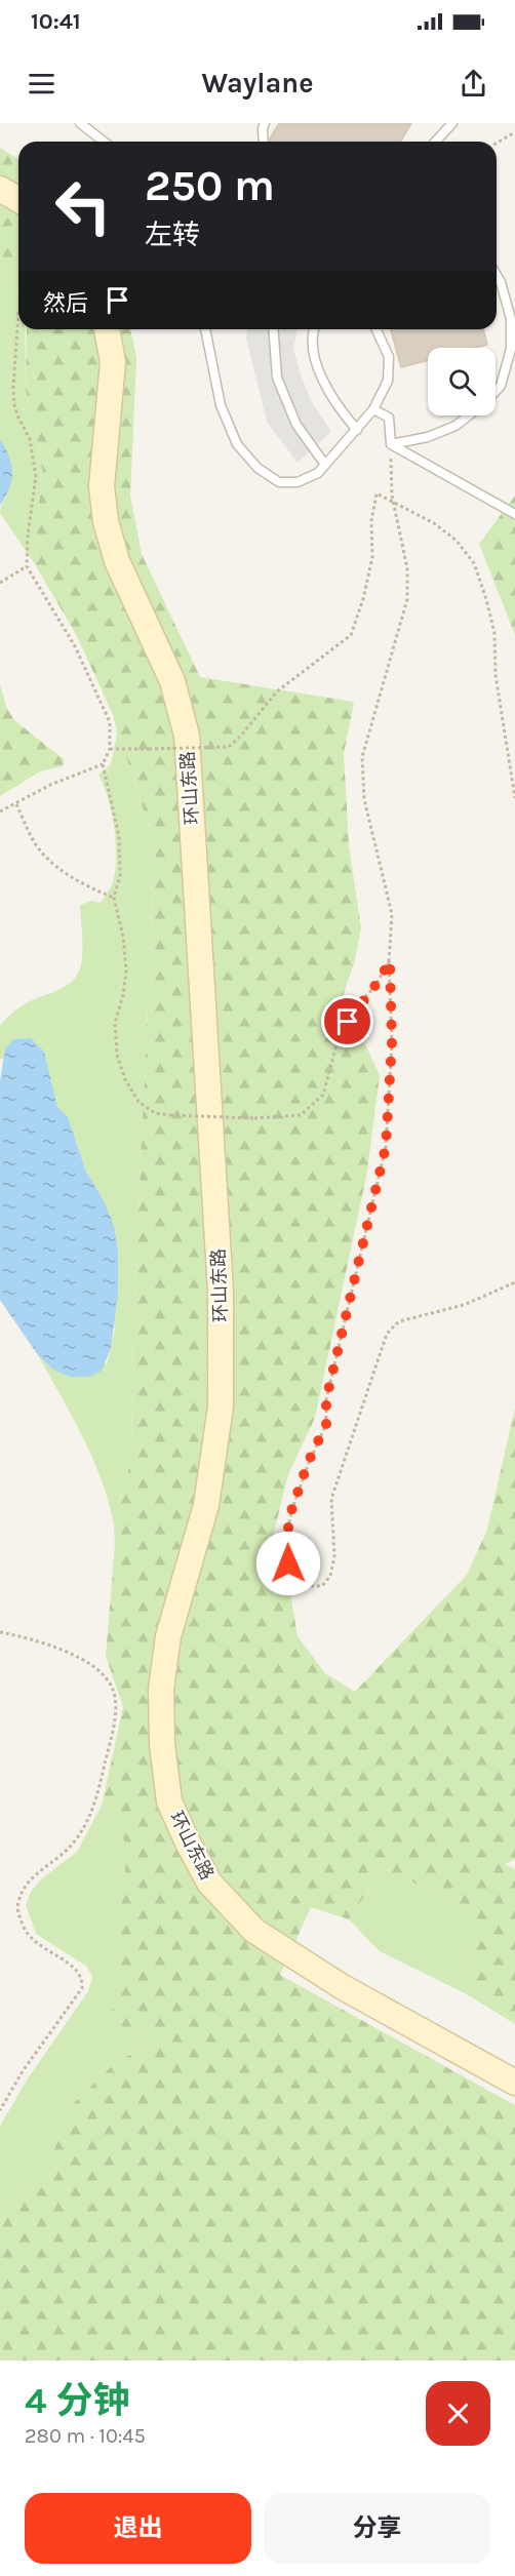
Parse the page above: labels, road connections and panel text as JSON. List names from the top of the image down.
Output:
{
  "streets": {
    "street": ["环山东路"]
  },
  "page": {
    "status": "10:41",
    "header": "Waylane",
    "turn": ["250 m", "左转"],
    "then": "然后",
    "heading": ["4 分钟", "280 m · 10:45"],
    "buttons": ["退出", "分享"]
  }
}
